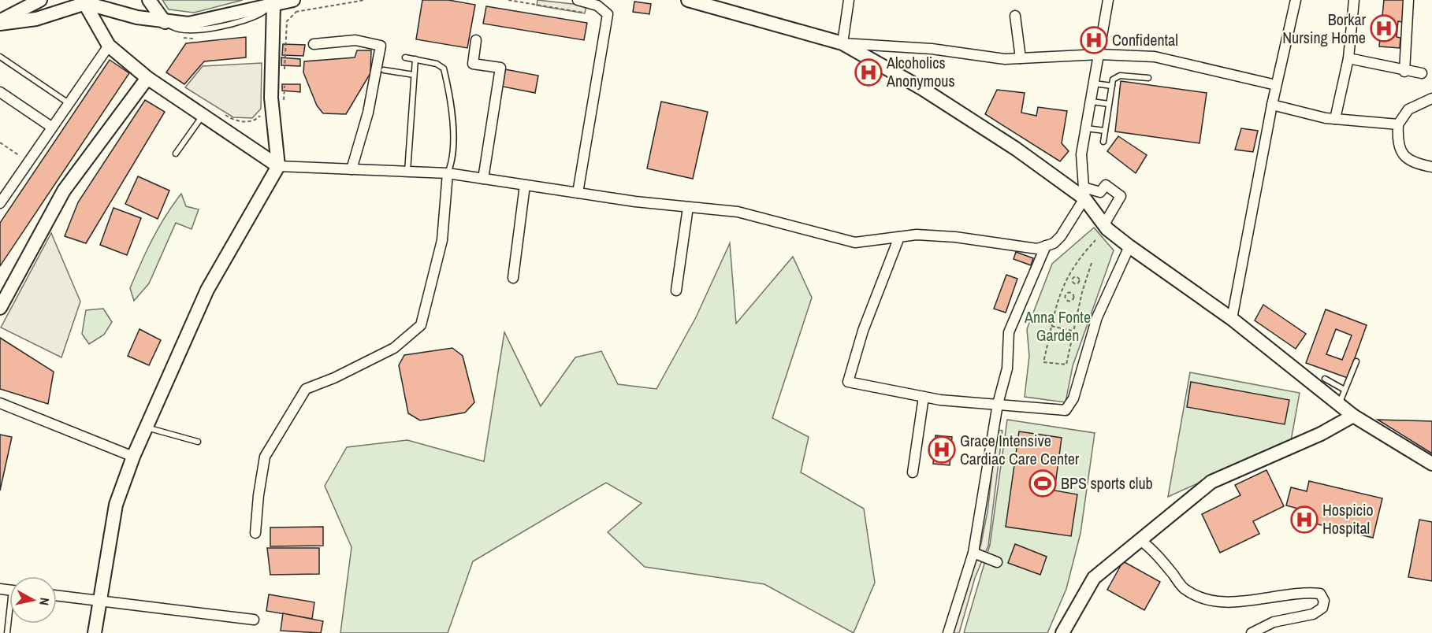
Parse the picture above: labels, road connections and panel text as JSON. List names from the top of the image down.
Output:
{
  "parks": ["Anna Fonte Garden"],
  "places": {
    "hospital": [
      "Borkar Nursing Home",
      "Confidental",
      "Alcoholics Anonymous",
      "Grace Intensive Cardiac Care Center",
      "Hospicio Hospital"
    ],
    "sports": ["BPS sports club"]
  },
  "north": "right"
}
